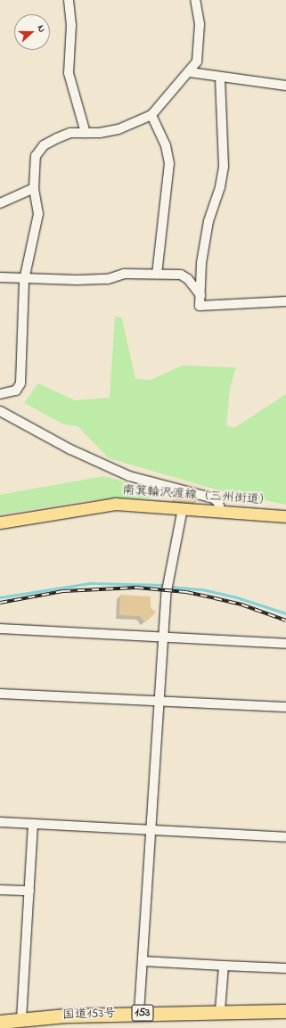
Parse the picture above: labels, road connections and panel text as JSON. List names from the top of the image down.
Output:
{
  "streets": {
    "highway": ["153", "国道153号"],
    "main road": ["南箕輪沢渡線（三州街道）"]
  },
  "north": "right"
}
